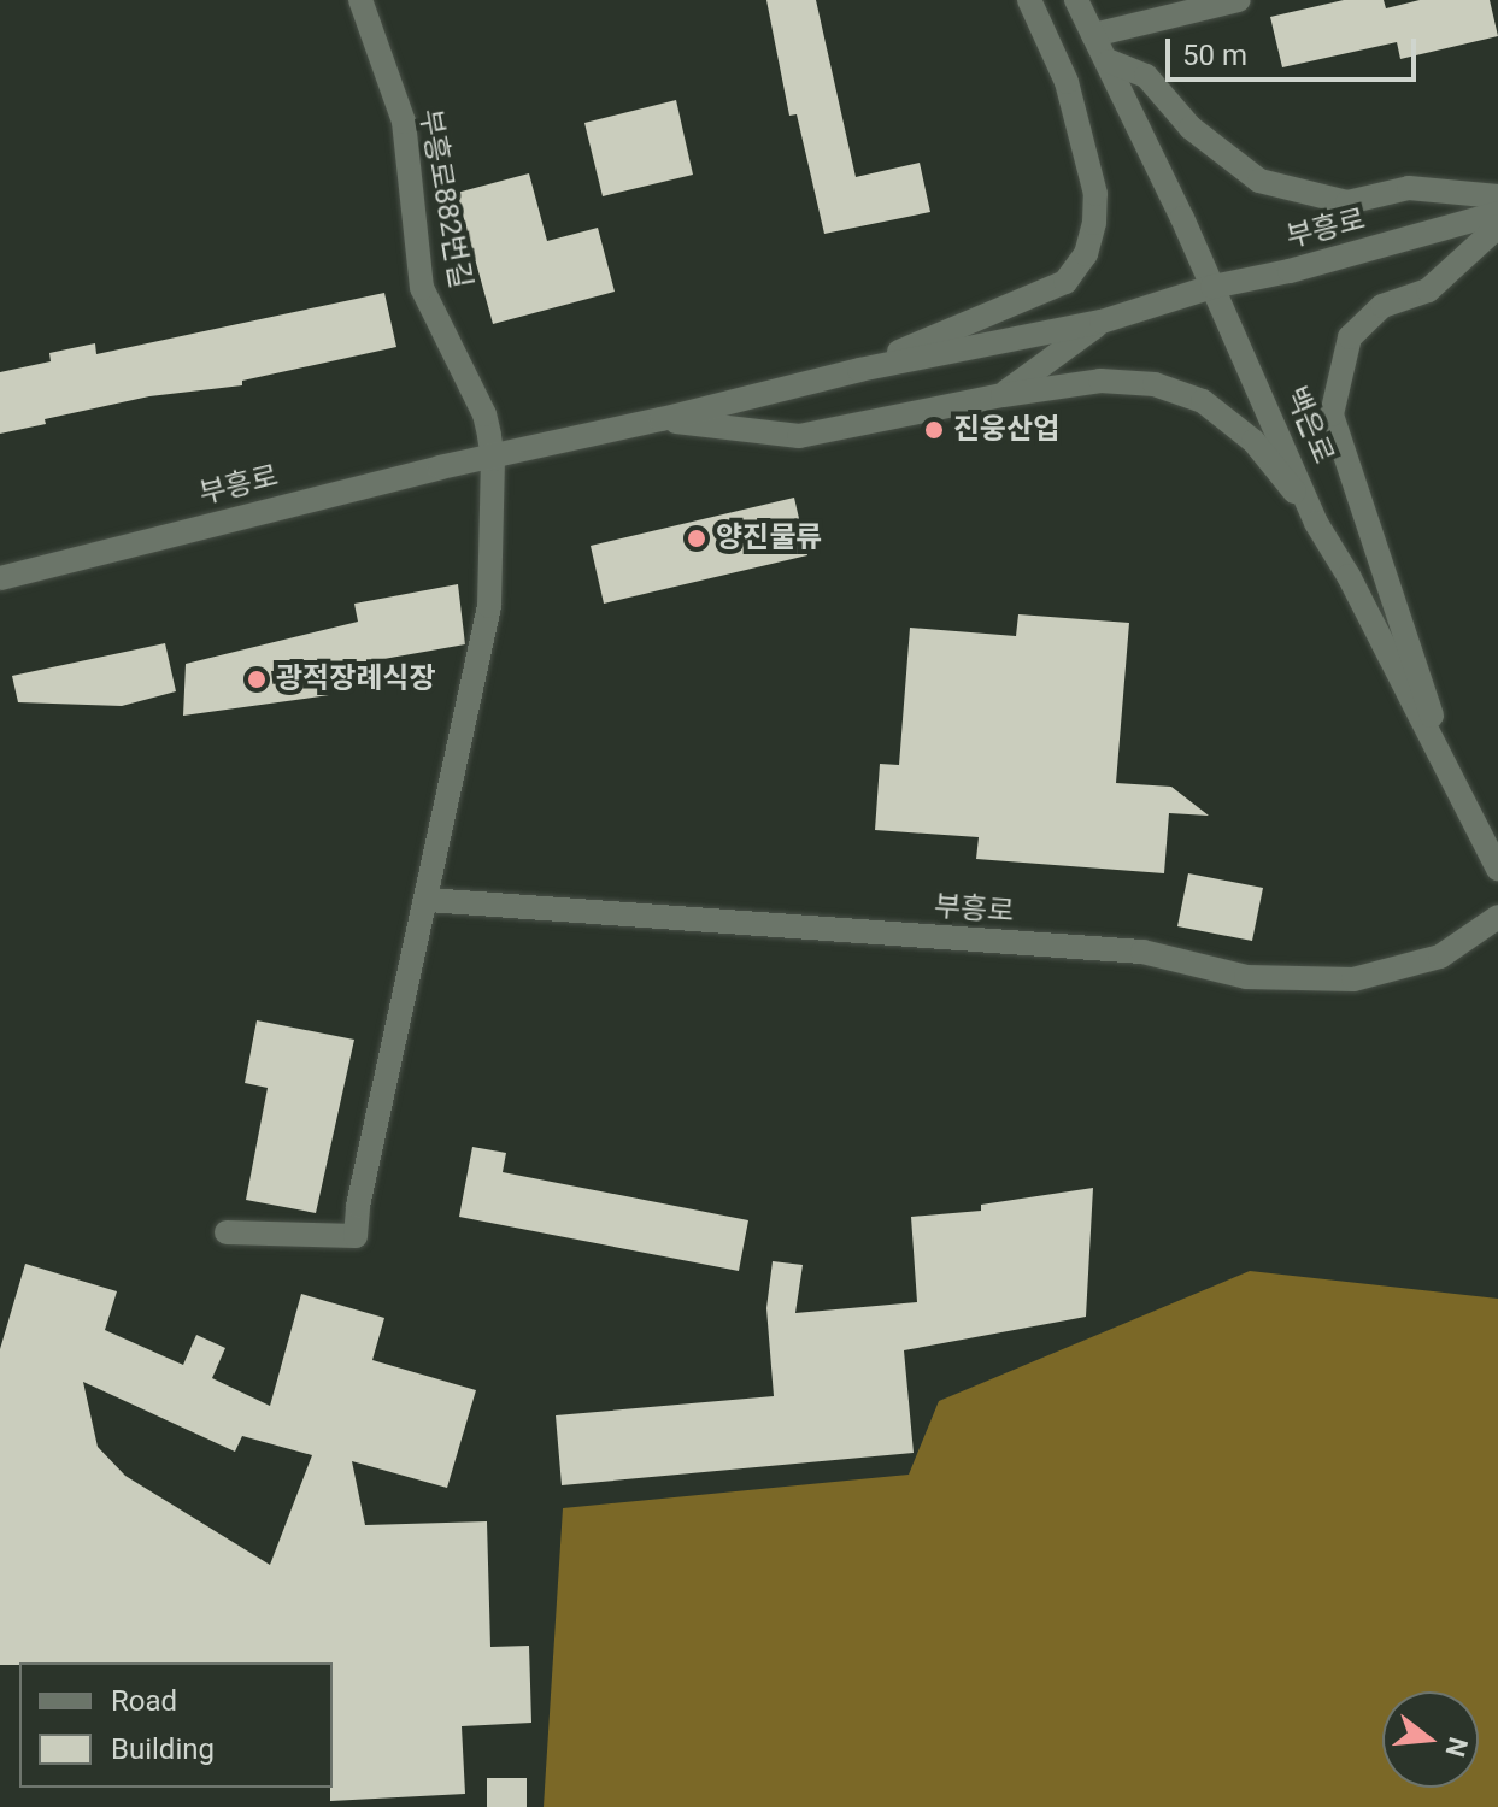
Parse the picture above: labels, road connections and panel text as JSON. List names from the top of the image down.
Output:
{
  "streets": {
    "main road": ["부흥로882번길", "부흥로", "백은로"]
  },
  "crossings": [
    ["부흥로882번길", "부흥로"],
    ["부흥로", "백은로"]
  ],
  "places": ["진웅산업", "양진물류", "광적장례식장"],
  "legend": ["Road", "Building"],
  "scale_bar": "50 m",
  "north": "right"
}
